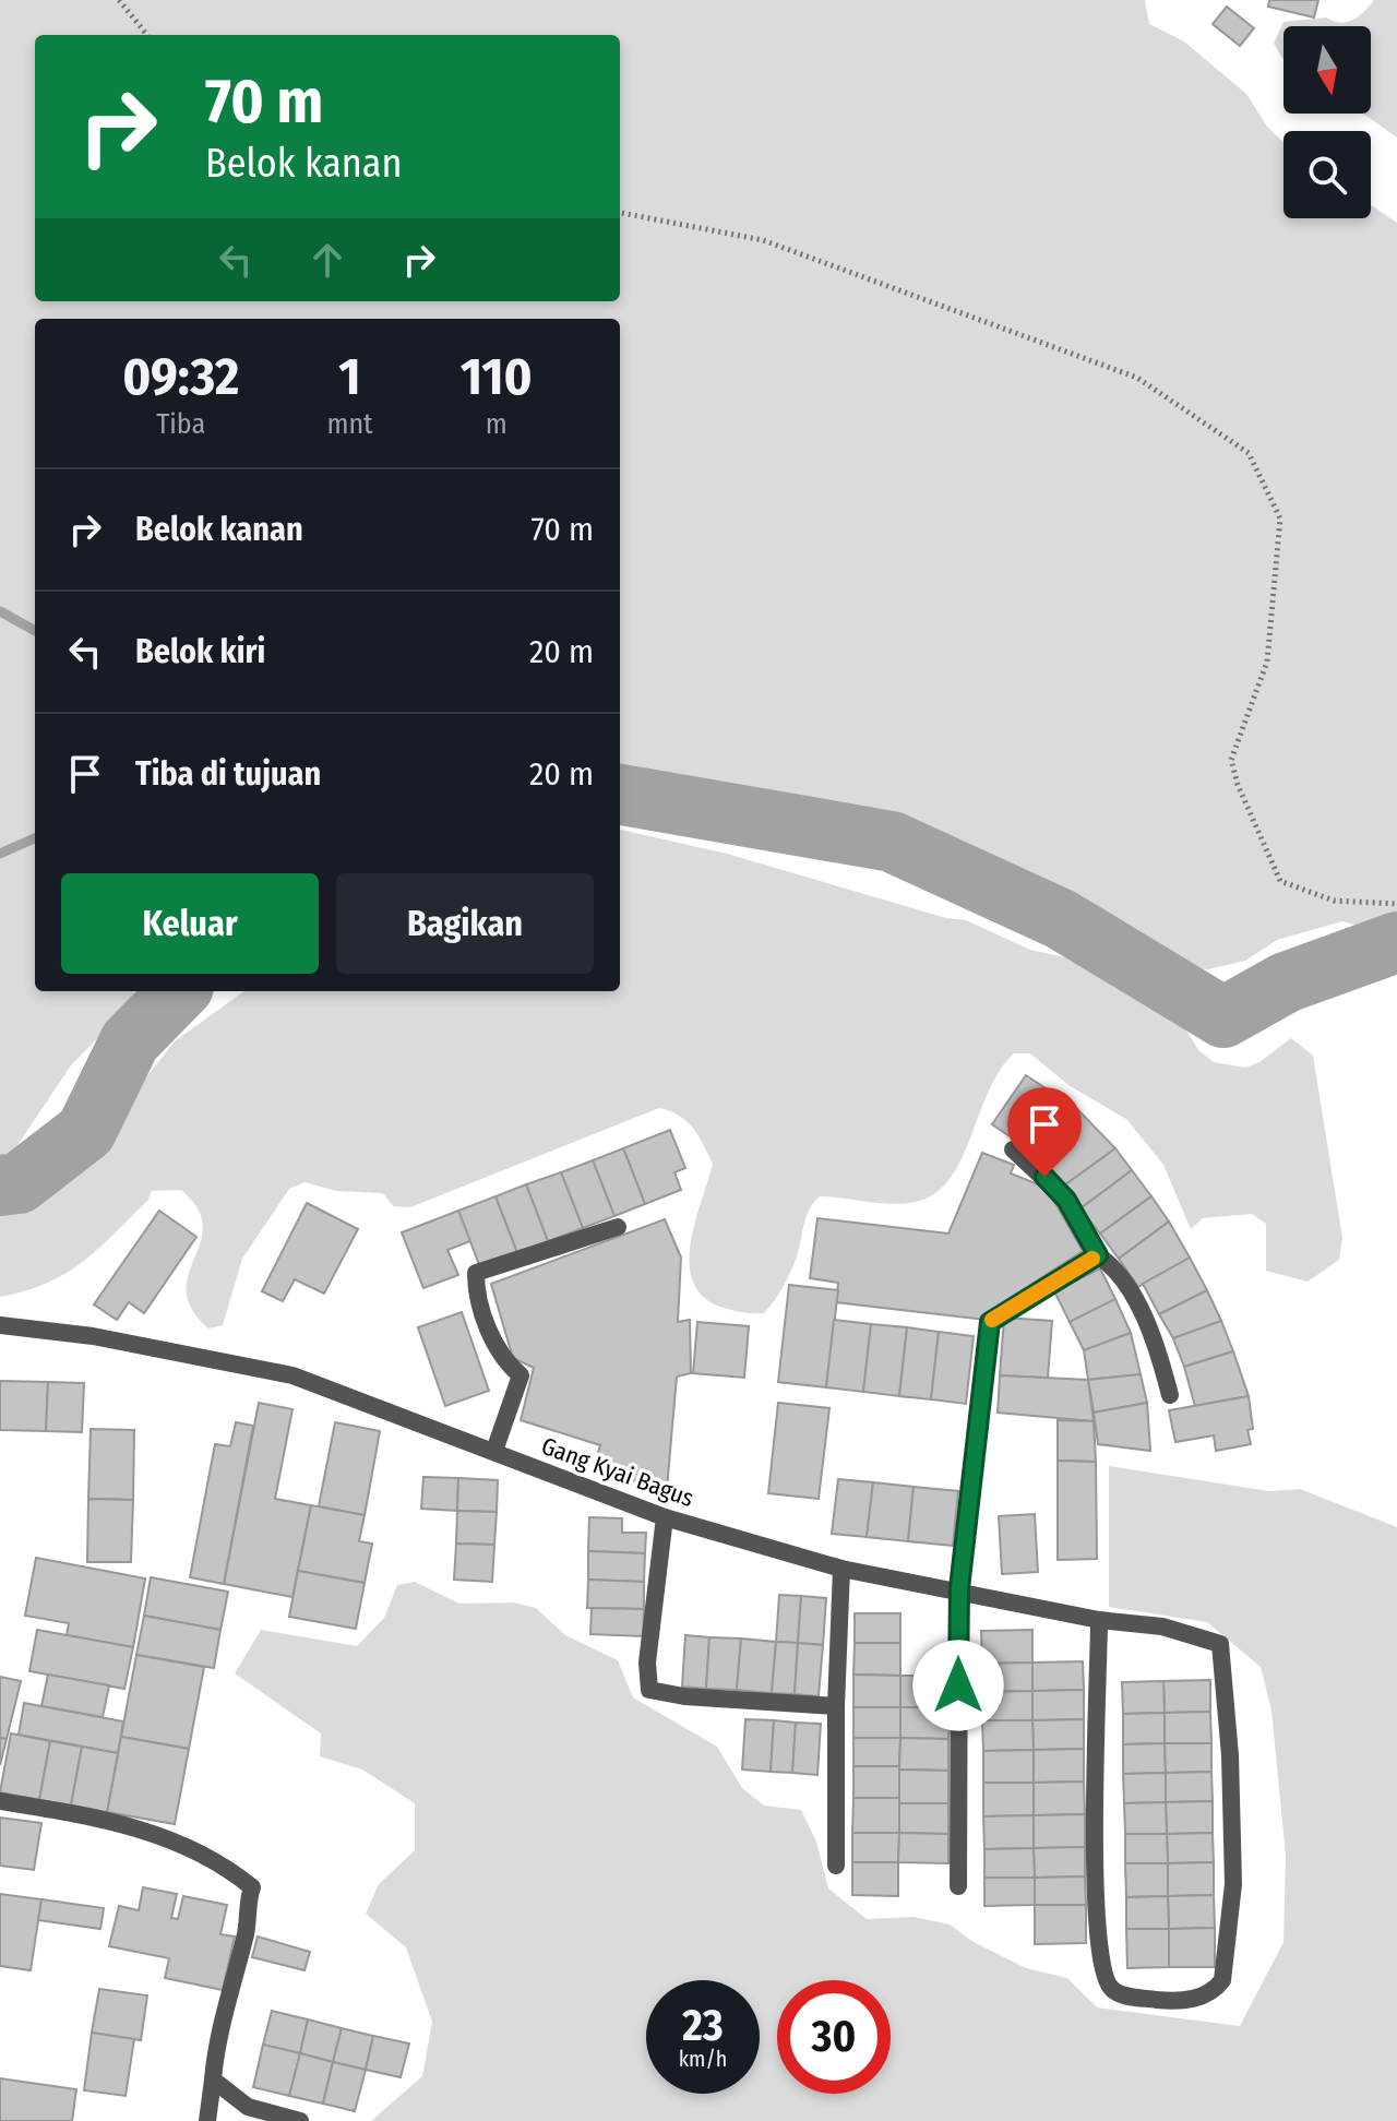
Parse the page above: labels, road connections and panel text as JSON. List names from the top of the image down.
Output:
{
  "streets": {
    "street": ["Gang Kyai Bagus"]
  },
  "north": "bottom",
  "page": {
    "turn": ["70 m", "Belok kanan"],
    "eta": [
      "09:32",
      "Tiba",
      "1",
      "mnt",
      "110",
      "m"
    ],
    "list": [
      {
        "name": "Belok kanan",
        "value": "70 m"
      },
      {
        "name": "Belok kiri",
        "value": "20 m"
      },
      {
        "name": "Tiba di tujuan",
        "value": "20 m"
      }
    ],
    "buttons": ["Keluar", "Bagikan"],
    "speed": "23 km/h",
    "limit": "30"
  }
}
